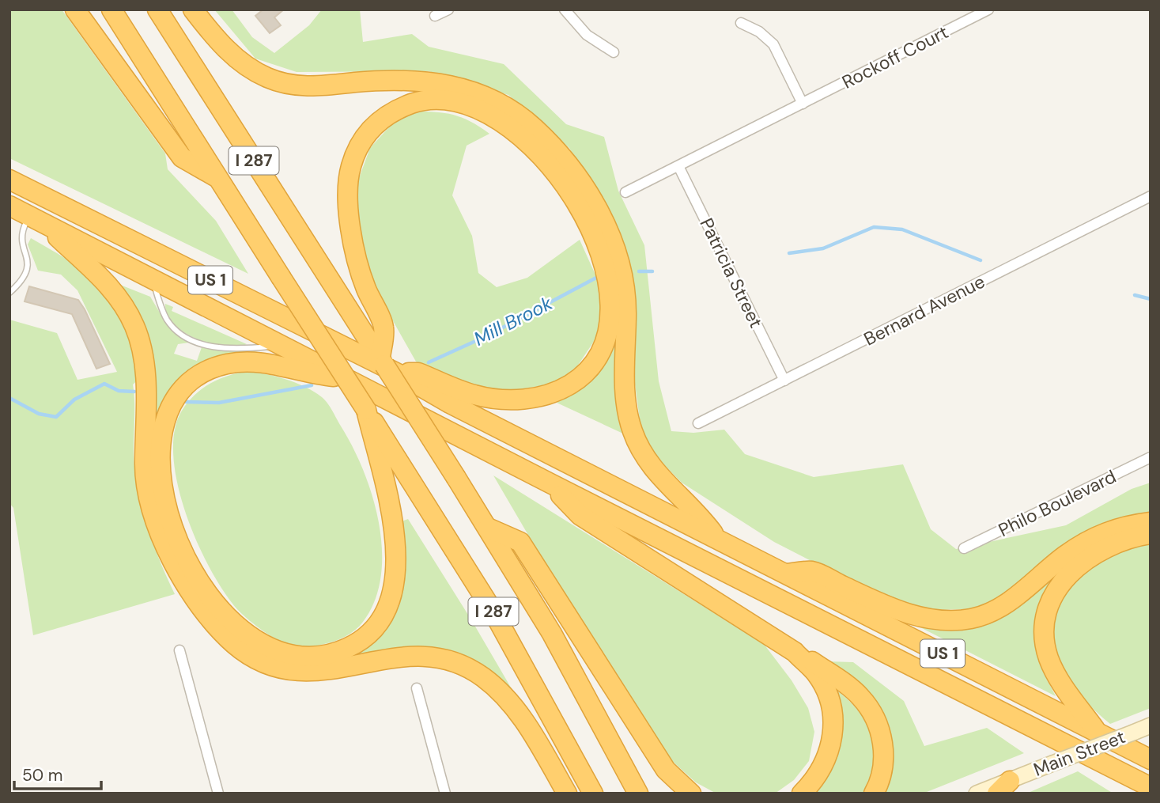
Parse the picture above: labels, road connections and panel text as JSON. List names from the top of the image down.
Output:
{
  "streets": {
    "highway": ["I 287", "US 1"],
    "main road": ["Main Street"],
    "street": [
      "Rockoff Court",
      "Patricia Street",
      "Bernard Avenue",
      "Philo Boulevard"
    ]
  },
  "crossings": [
    ["Rockoff Court", "Patricia Street"],
    ["I 287", "US 1"],
    ["Patricia Street", "Bernard Avenue"]
  ],
  "water": ["Mill Brook"],
  "scale_bar": "50 m"
}
